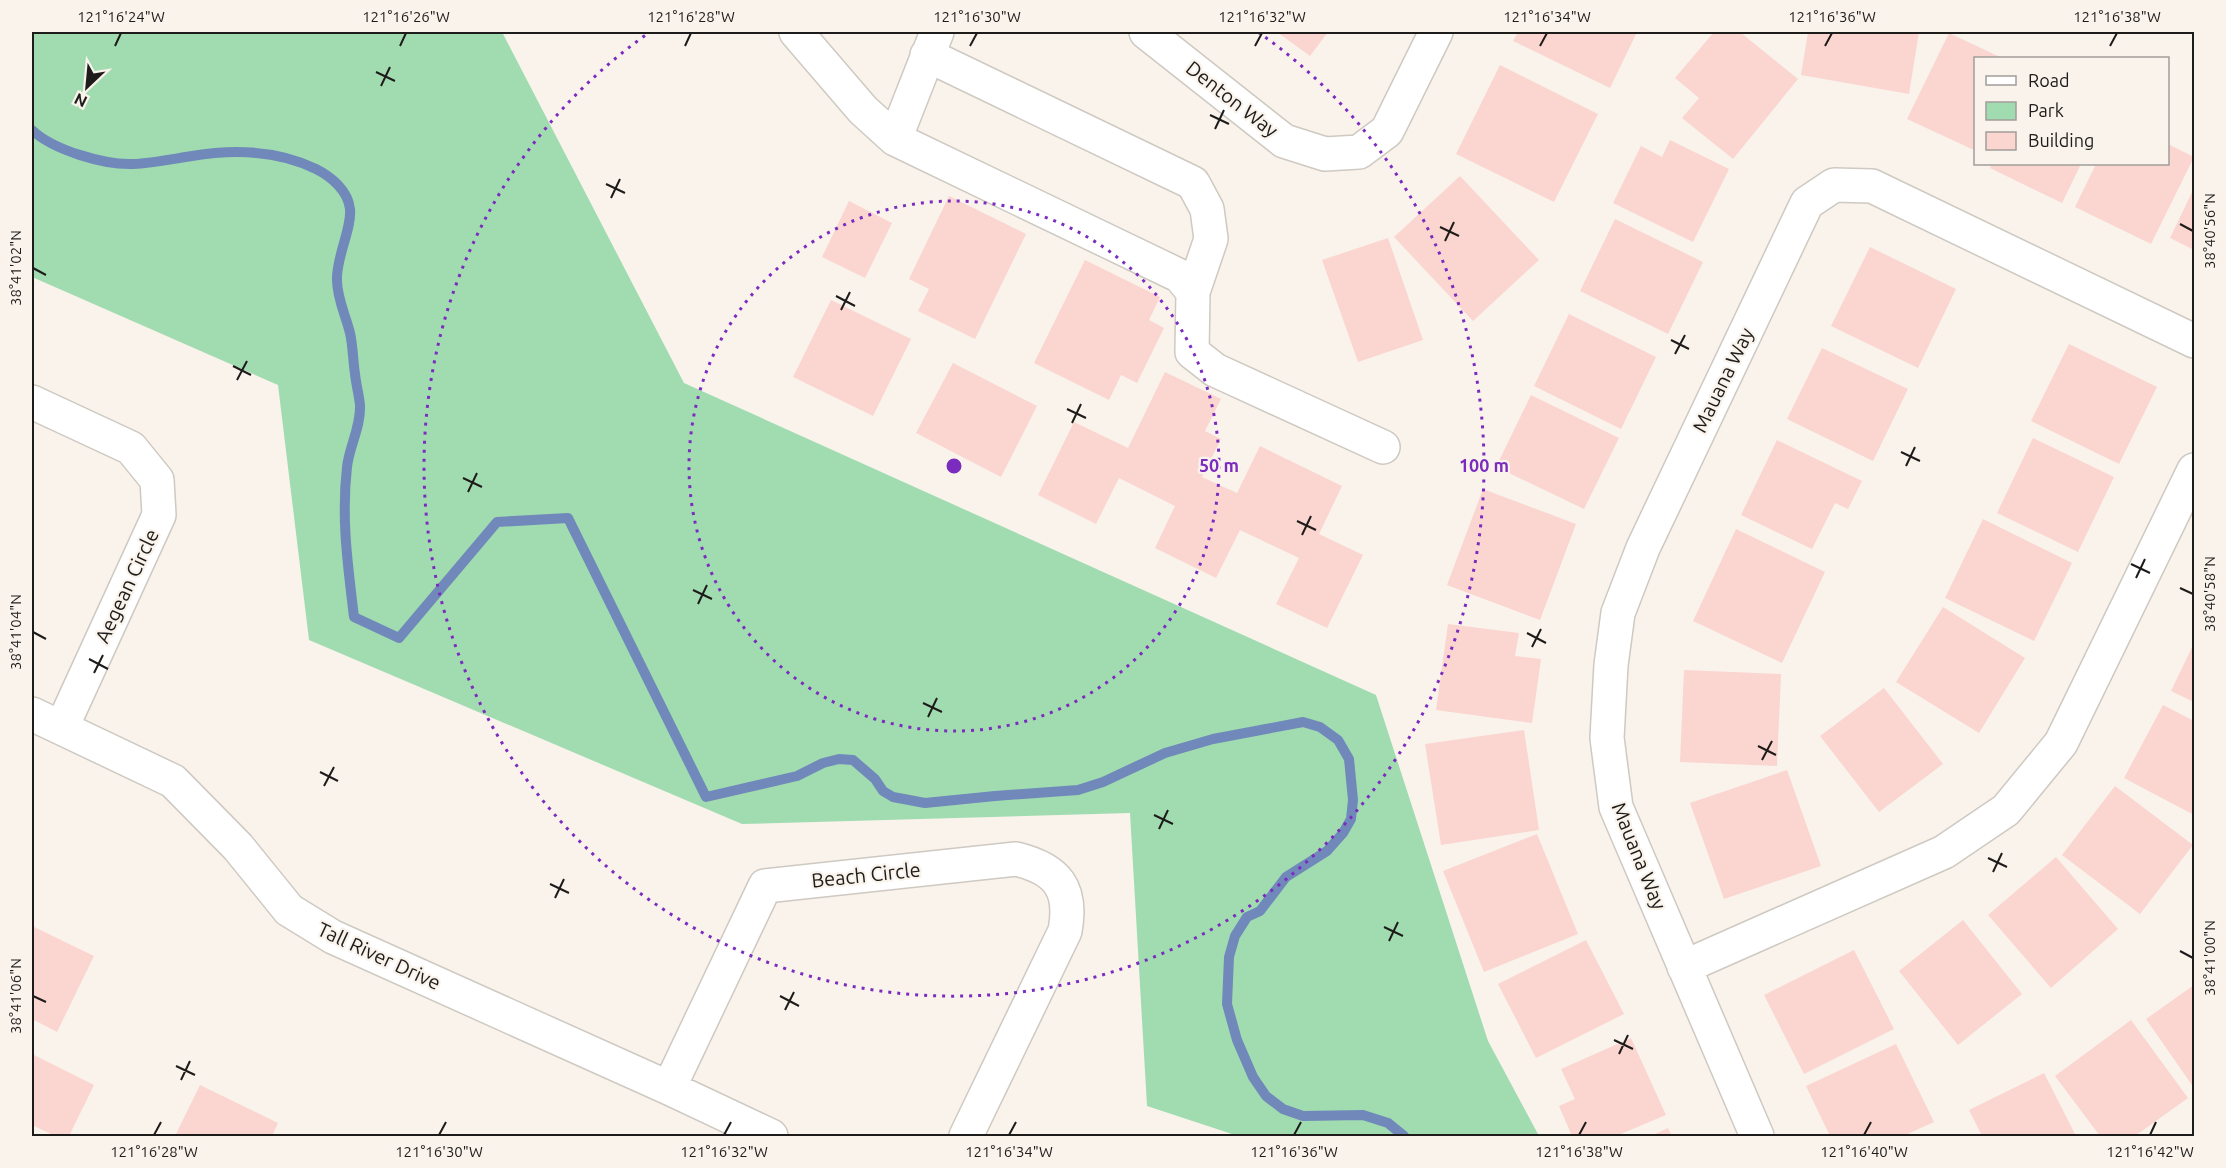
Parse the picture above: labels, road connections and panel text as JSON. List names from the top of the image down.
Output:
{
  "streets": {
    "street": [
      "Denton Way",
      "Mauana Way",
      "Aegean Circle",
      "Beach Circle",
      "Tall River Drive"
    ]
  },
  "crossings": [
    ["Aegean Circle", "Tall River Drive"],
    ["Beach Circle", "Tall River Drive"]
  ],
  "legend": ["Road", "Park", "Building"],
  "north": "bottom left",
  "coordinates": [
    "121°16'24\"W",
    "121°16'26\"W",
    "121°16'28\"W",
    "121°16'30\"W",
    "121°16'32\"W",
    "121°16'34\"W",
    "121°16'36\"W",
    "121°16'38\"W",
    "38°40'56\"N",
    "38°41'02\"N",
    "38°40'58\"N",
    "38°41'04\"N",
    "38°41'00\"N",
    "38°41'06\"N",
    "121°16'40\"W",
    "121°16'42\"W"
  ],
  "rings": ["50 m", "100 m"]
}
